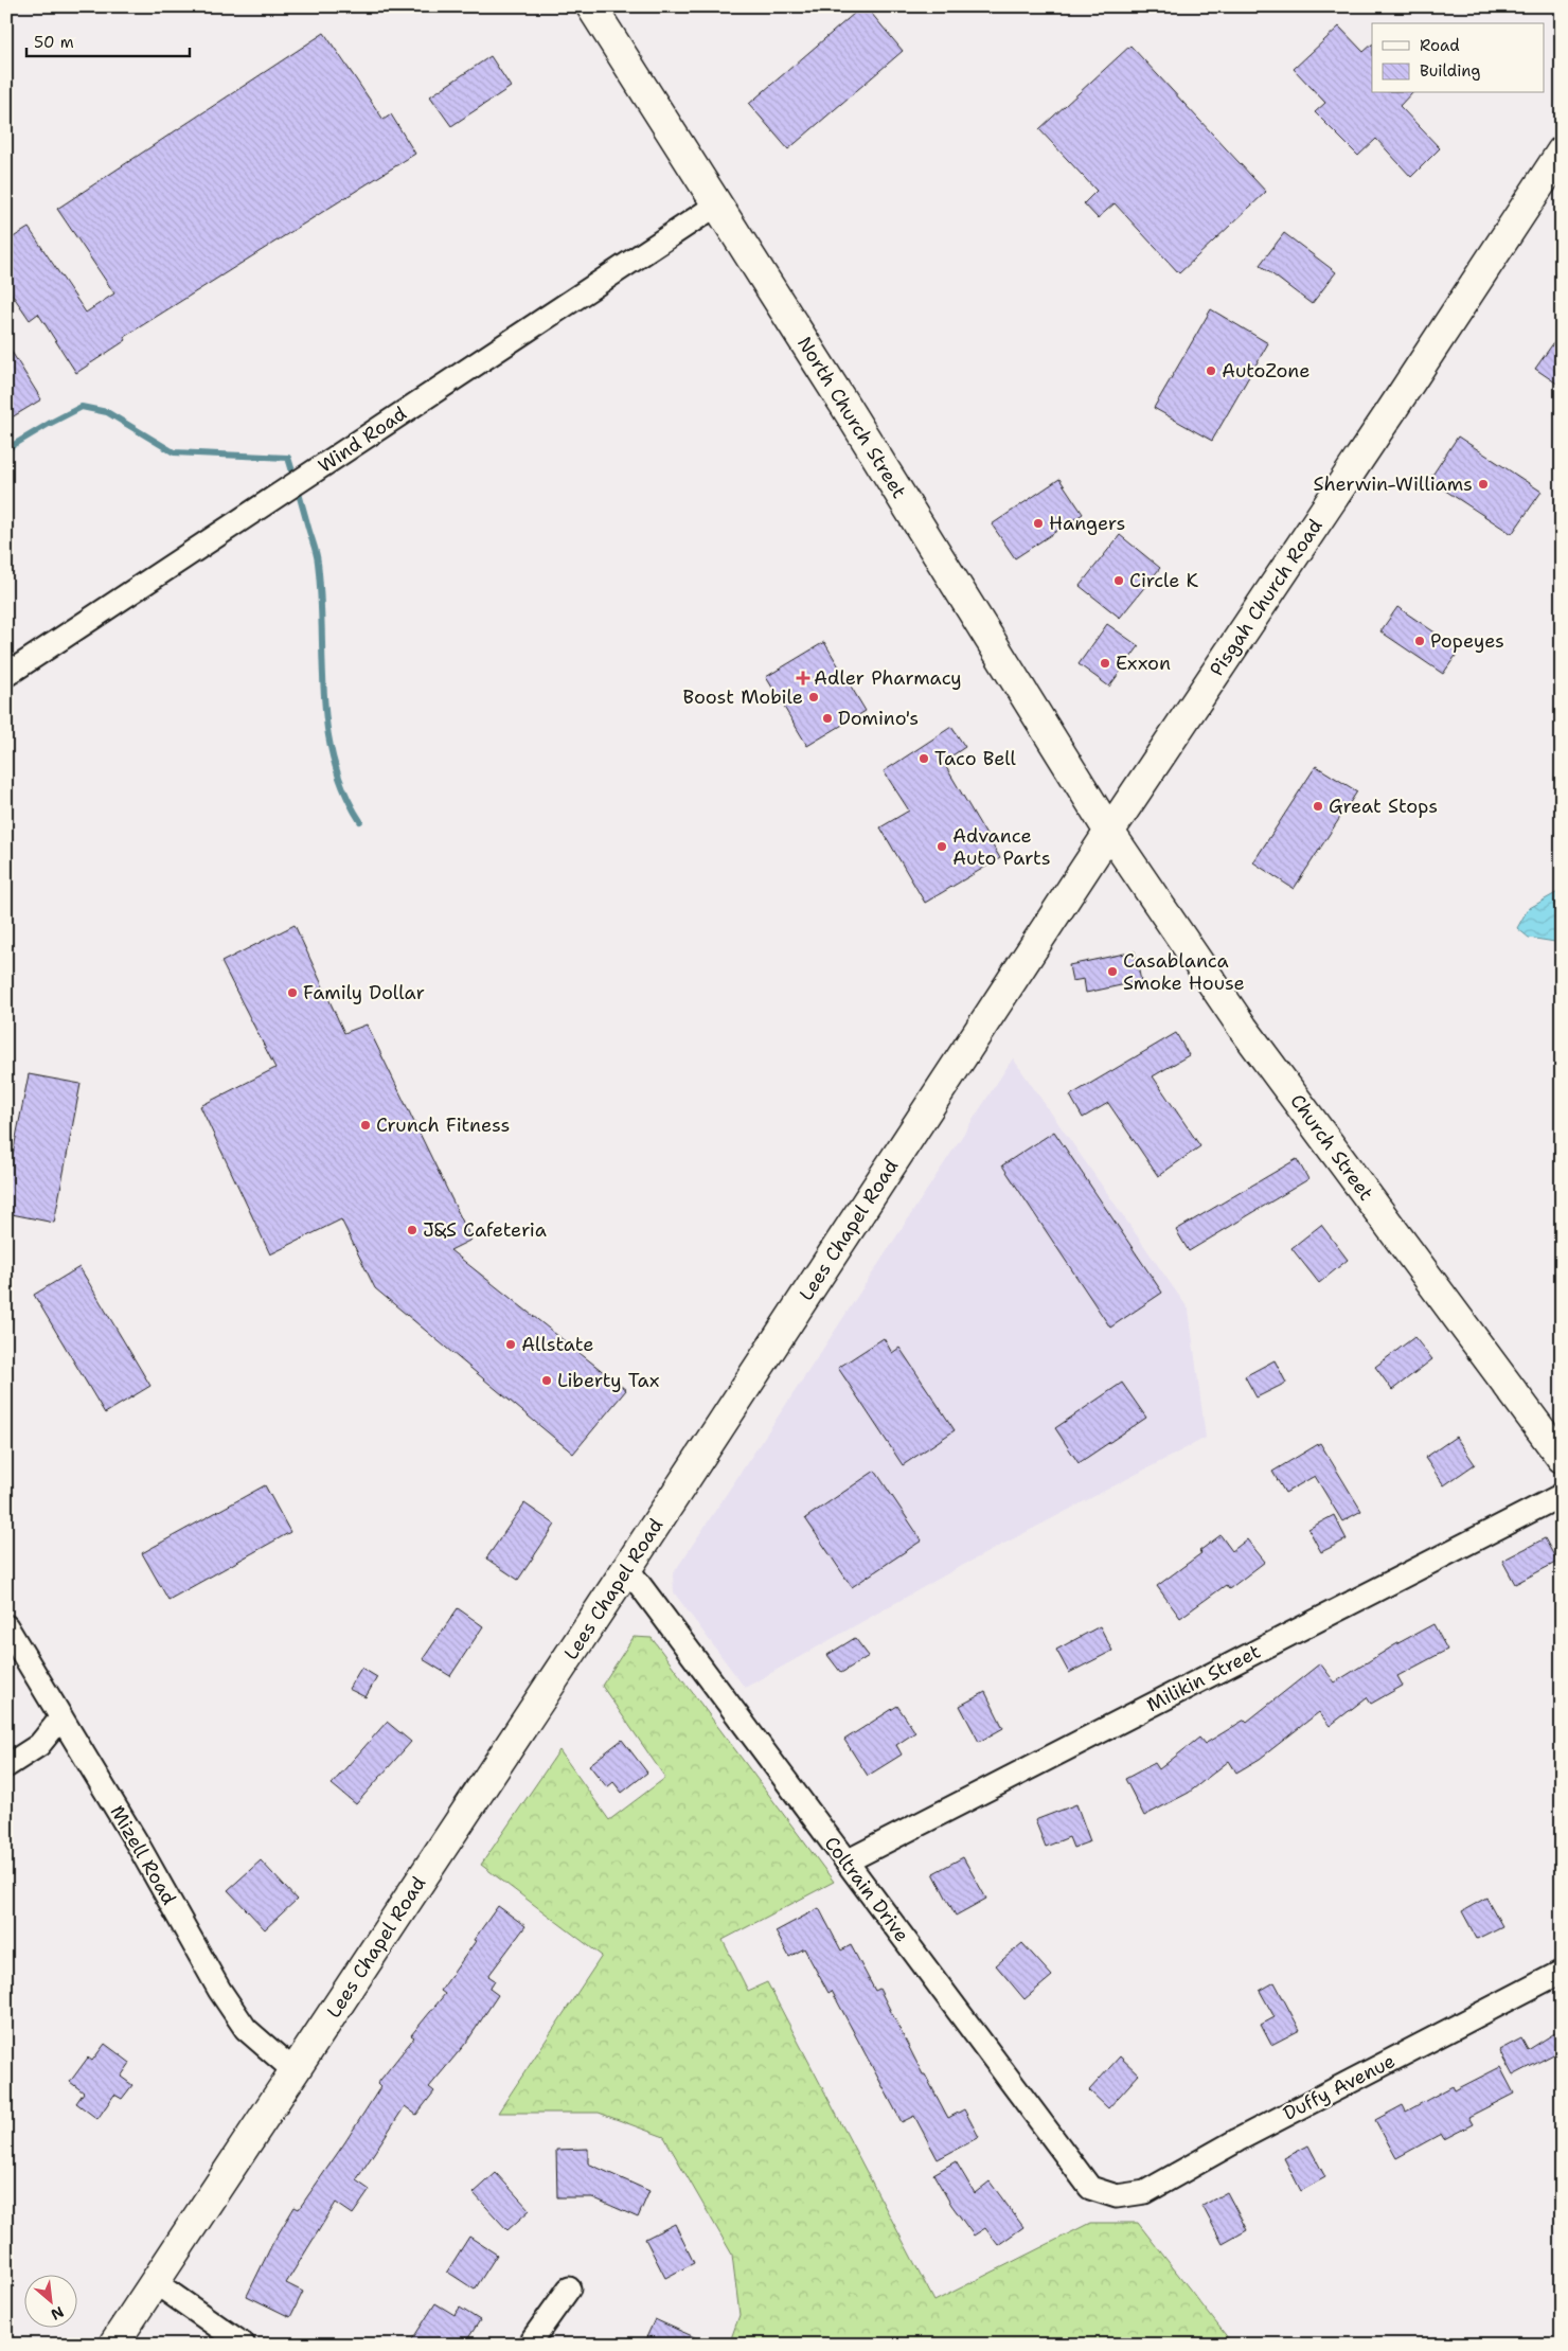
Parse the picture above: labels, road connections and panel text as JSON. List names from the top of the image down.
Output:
{
  "streets": {
    "main road": [
      "North Church Street",
      "Pisgah Church Road",
      "Church Street",
      "Lees Chapel Road"
    ],
    "street": [
      "Wind Road",
      "Milikin Street",
      "Mizell Road",
      "Coltrain Drive",
      "Duffy Avenue"
    ]
  },
  "crossings": [
    ["North Church Street", "Wind Road"],
    ["North Church Street", "Pisgah Church Road"],
    ["North Church Street", "Church Street"],
    ["North Church Street", "Lees Chapel Road"],
    ["Pisgah Church Road", "Church Street"],
    ["Pisgah Church Road", "Lees Chapel Road"],
    ["Church Street", "Lees Chapel Road"],
    ["Lees Chapel Road", "Mizell Road"],
    ["Lees Chapel Road", "Coltrain Drive"],
    ["Milikin Street", "Coltrain Drive"],
    ["Coltrain Drive", "Duffy Avenue"]
  ],
  "places": {
    "other": [
      "AutoZone",
      "Sherwin-Williams",
      "Hangers",
      "Circle K",
      "Popeyes",
      "Exxon",
      "Boost Mobile",
      "Domino's",
      "Taco Bell",
      "Great Stops",
      "Advance Auto Parts",
      "Casablanca Smoke House",
      "Family Dollar",
      "Crunch Fitness",
      "J&S Cafeteria",
      "Allstate",
      "Liberty Tax"
    ],
    "health": ["Adler Pharmacy"]
  },
  "legend": ["Road", "Building"],
  "scale_bar": "50 m",
  "north": "bottom right"
}
